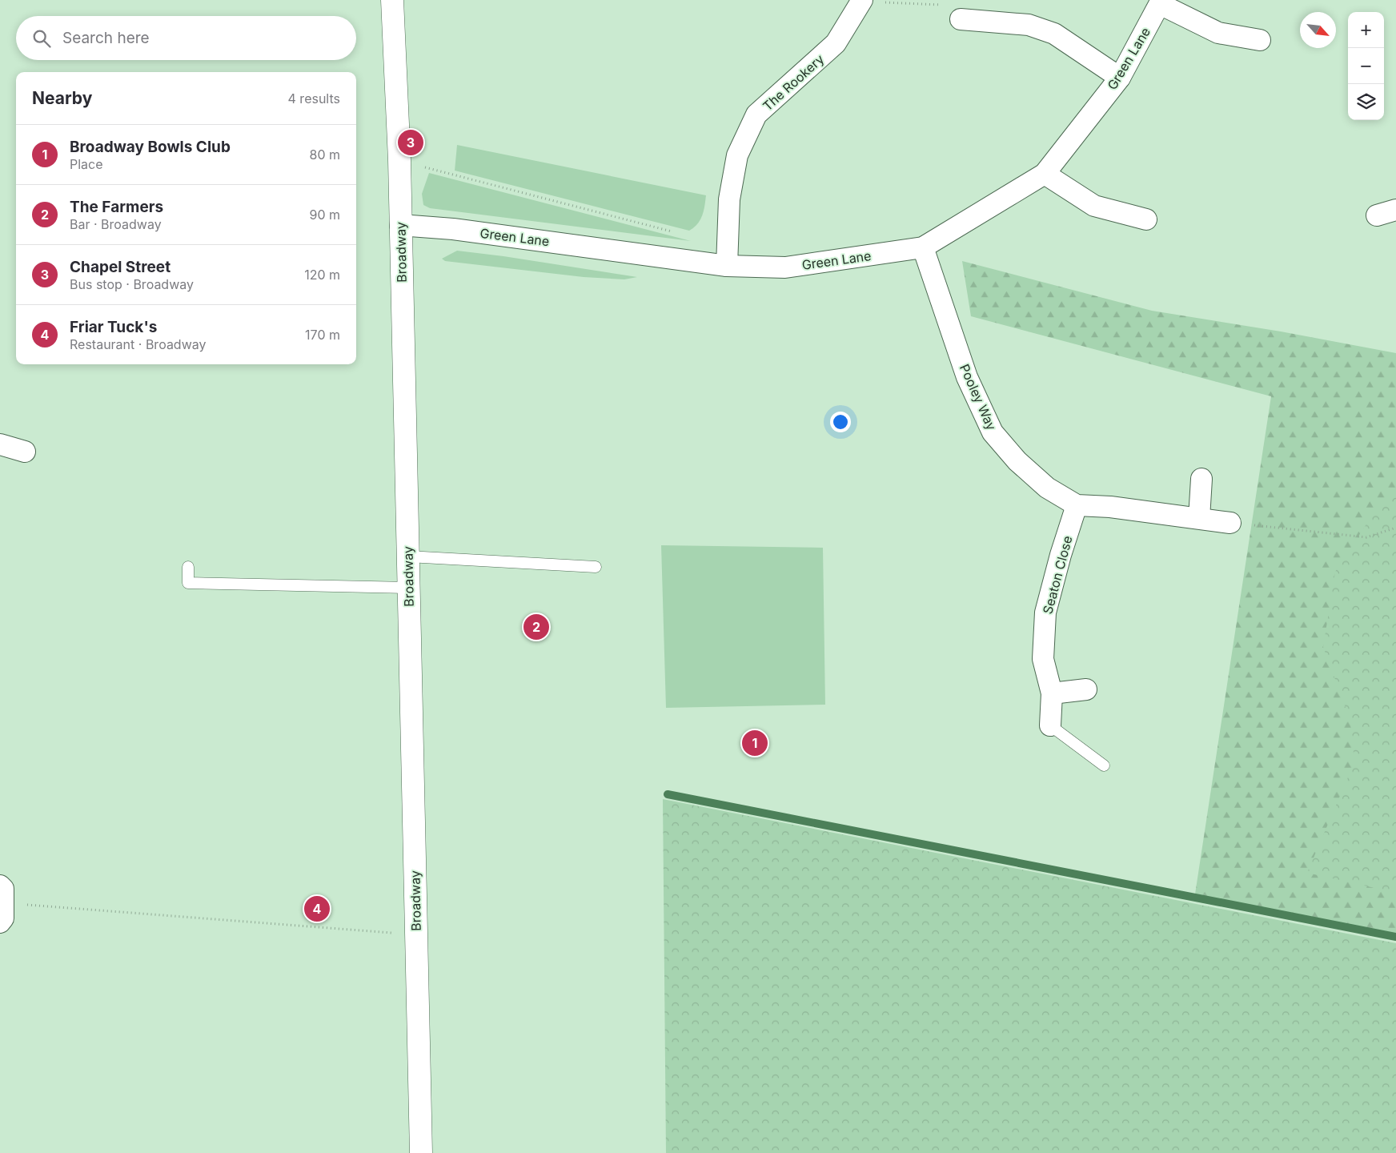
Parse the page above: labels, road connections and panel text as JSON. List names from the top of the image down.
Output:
{
  "streets": {
    "main road": ["Broadway"],
    "street": [
      "Green Lane",
      "The Rookery",
      "Pooley Way",
      "Seaton Close"
    ]
  },
  "crossings": [
    ["Green Lane", "The Rookery"],
    ["Green Lane", "Broadway"],
    ["Green Lane", "Pooley Way"],
    ["Pooley Way", "Seaton Close"]
  ],
  "north": "bottom right",
  "page": {
    "map_buttons": ["+", "−"],
    "search": "Search here",
    "heading": ["Nearby", "4 results"],
    "list": [
      {
        "mark": "1",
        "name": "Broadway Bowls Club",
        "note": "Place",
        "value": "80 m"
      },
      {
        "mark": "2",
        "name": "The Farmers",
        "note": "Bar · Broadway",
        "value": "90 m"
      },
      {
        "mark": "3",
        "name": "Chapel Street",
        "note": "Bus stop · Broadway",
        "value": "120 m"
      },
      {
        "mark": "4",
        "name": "Friar Tuck's",
        "note": "Restaurant · Broadway",
        "value": "170 m"
      }
    ],
    "pins": [
      "3",
      "2",
      "1",
      "4"
    ]
  }
}
